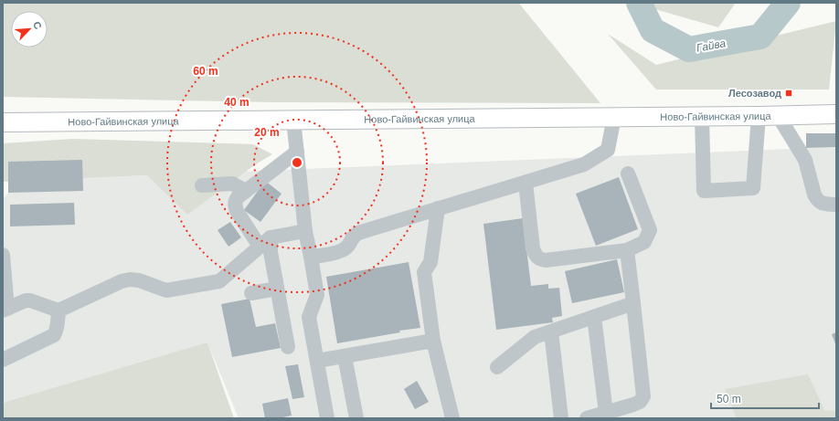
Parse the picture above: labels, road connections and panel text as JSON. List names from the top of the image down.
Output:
{
  "streets": {
    "main road": ["Ново-Гайвинская улица"]
  },
  "water": ["Гайва"],
  "places": {
    "transit": ["Лесозавод"]
  },
  "scale_bar": "50 m",
  "north": "top right",
  "rings": ["60 m", "40 m", "20 m"]
}
